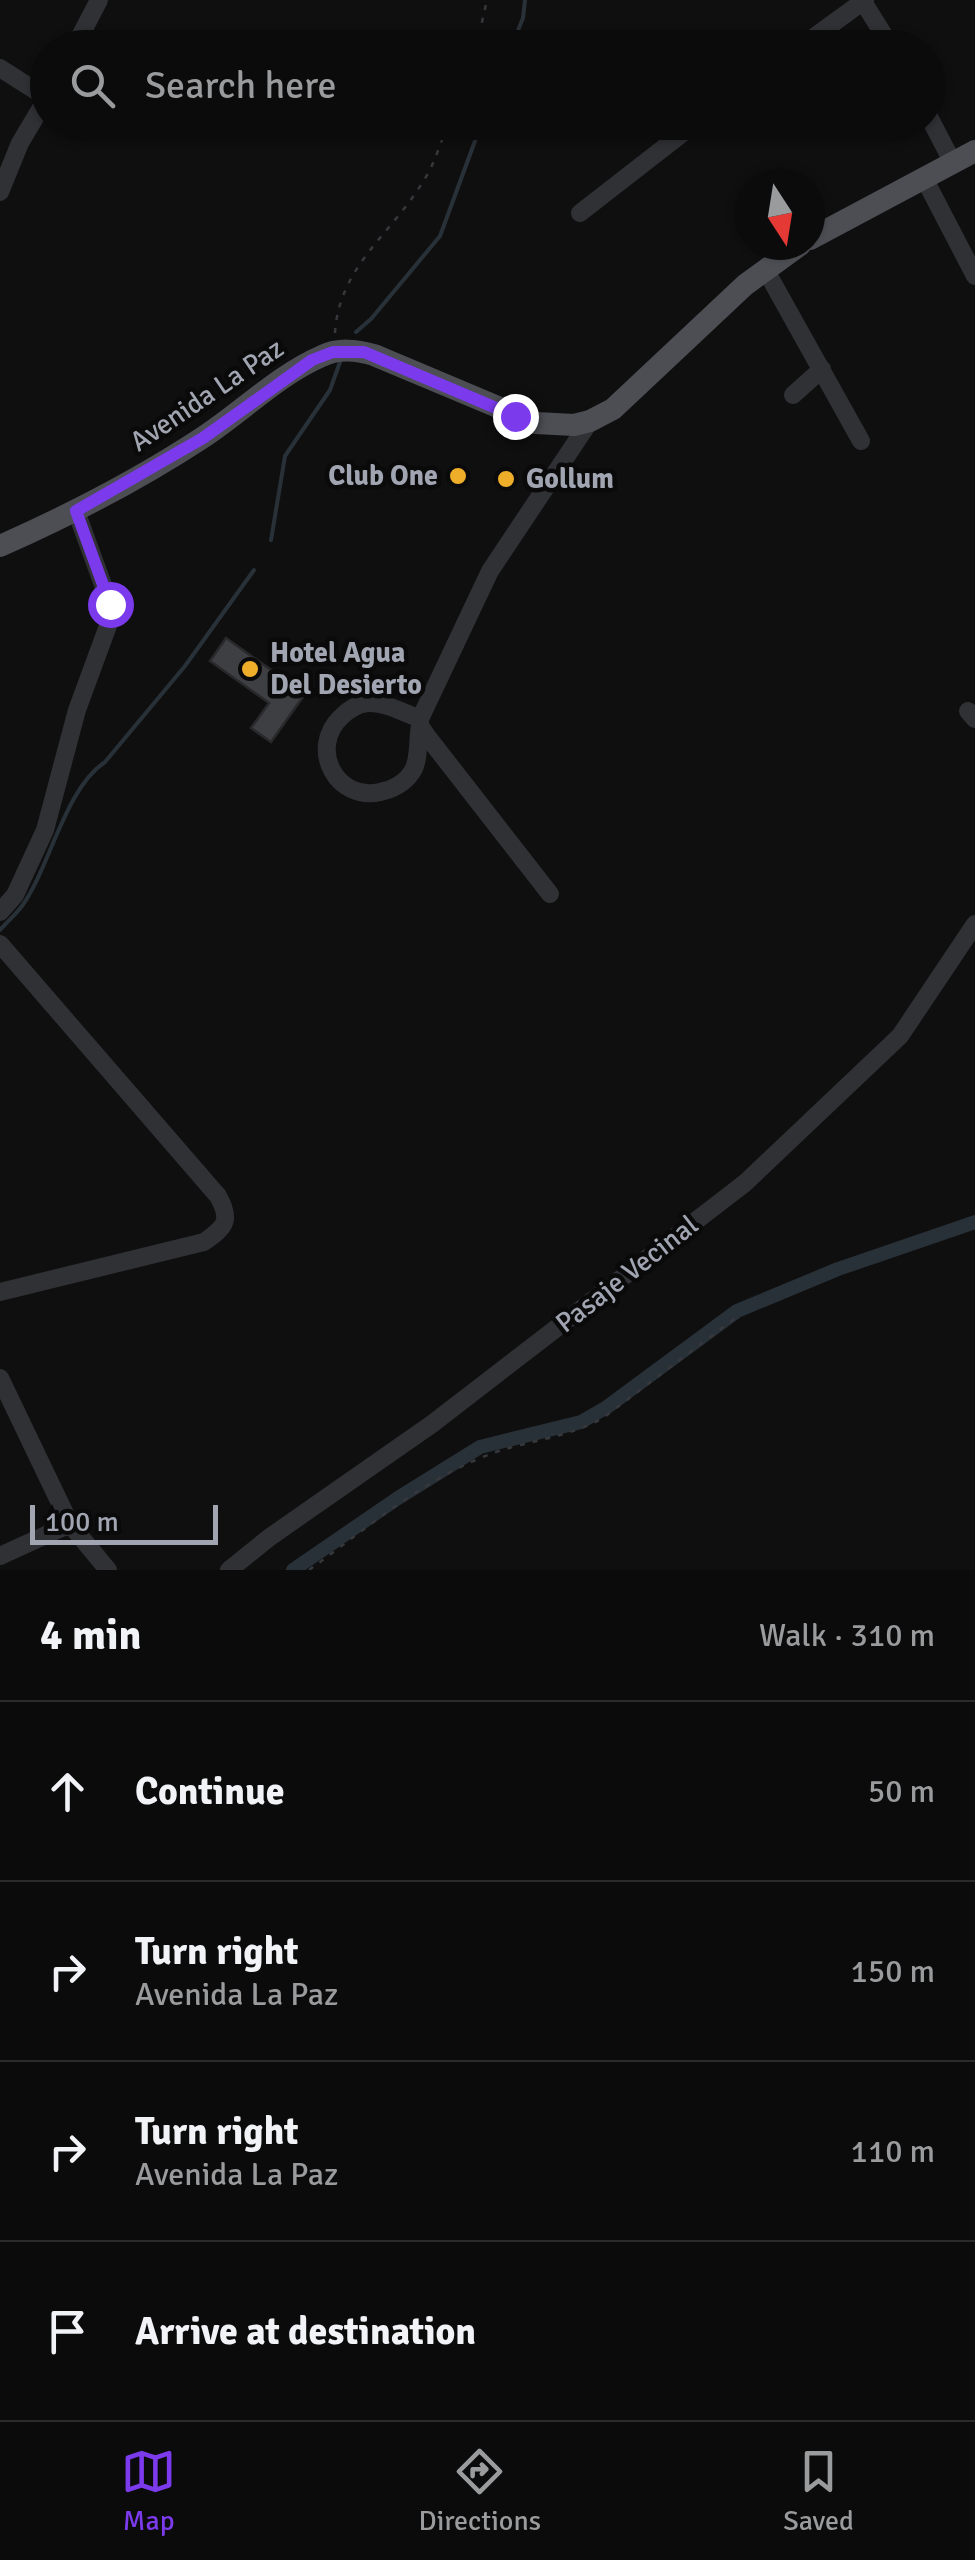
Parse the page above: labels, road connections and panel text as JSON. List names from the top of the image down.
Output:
{
  "streets": {
    "main road": ["Avenida La Paz"],
    "street": ["Pasaje Vecinal"]
  },
  "places": ["Club One", "Gollum", "Hotel Agua Del Desierto"],
  "scale_bar": "100 m",
  "north": "bottom",
  "page": {
    "search": "Search here",
    "scale": "100 m",
    "heading": ["4 min", "Walk · 310 m"],
    "list": [
      ["Continue", "50 m"],
      ["Turn right", "Avenida La Paz", "150 m"],
      ["Turn right", "Avenida La Paz", "110 m"],
      "Arrive at destination"
    ],
    "nav": ["Map", "Directions", "Saved"]
  }
}
